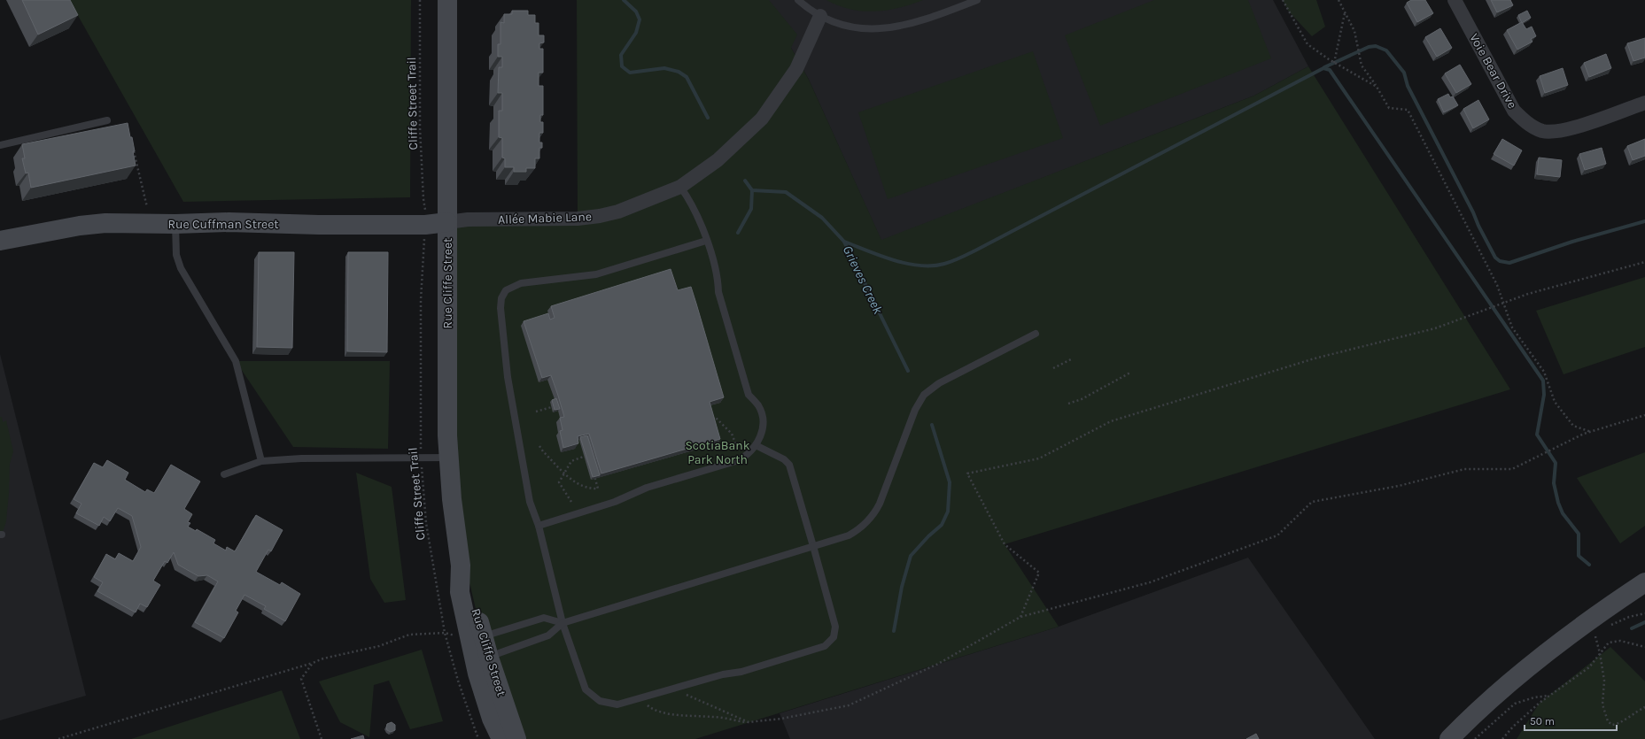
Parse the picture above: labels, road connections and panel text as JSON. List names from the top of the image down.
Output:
{
  "streets": {
    "main road": ["Rue Cuffman Street", "Rue Cliffe Street"],
    "street": ["Voie Bear Drive", "Allée Mabie Lane"],
    "path": ["Cliffe Street Trail"]
  },
  "crossings": [
    ["Allée Mabie Lane", "Rue Cuffman Street"],
    ["Allée Mabie Lane", "Rue Cliffe Street"],
    ["Rue Cuffman Street", "Rue Cliffe Street"]
  ],
  "water": ["Grieves Creek"],
  "parks": ["ScotiaBank Park North"],
  "scale_bar": "50 m"
}
